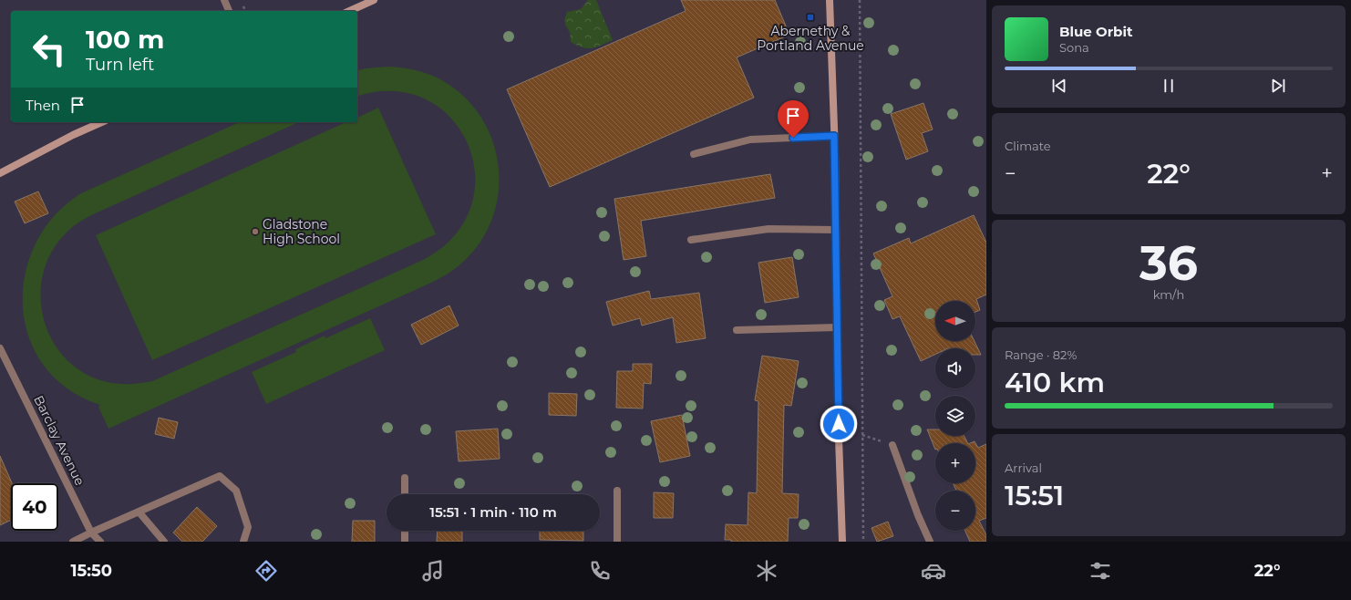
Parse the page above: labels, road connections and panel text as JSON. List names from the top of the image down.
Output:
{
  "streets": {
    "street": ["Barclay Avenue"]
  },
  "places": {
    "transit": ["Abernethy & Portland Avenue"],
    "other": ["Gladstone High School"]
  },
  "north": "left",
  "page": {
    "turn": ["100 m", "Turn left"],
    "song": ["Blue Orbit", "Sona"],
    "then": "Then",
    "tile": [
      "Climate",
      ["36", "km/h"],
      ["Range · 82%", "410 km"],
      ["Arrival", "15:51"]
    ],
    "heat": ["−", "22°", "+"],
    "map_buttons": ["+", "−"],
    "limit": "40",
    "trip": "15:51 · 1 min · 110 m",
    "tabs": ["15:50", "22°"]
  }
}
